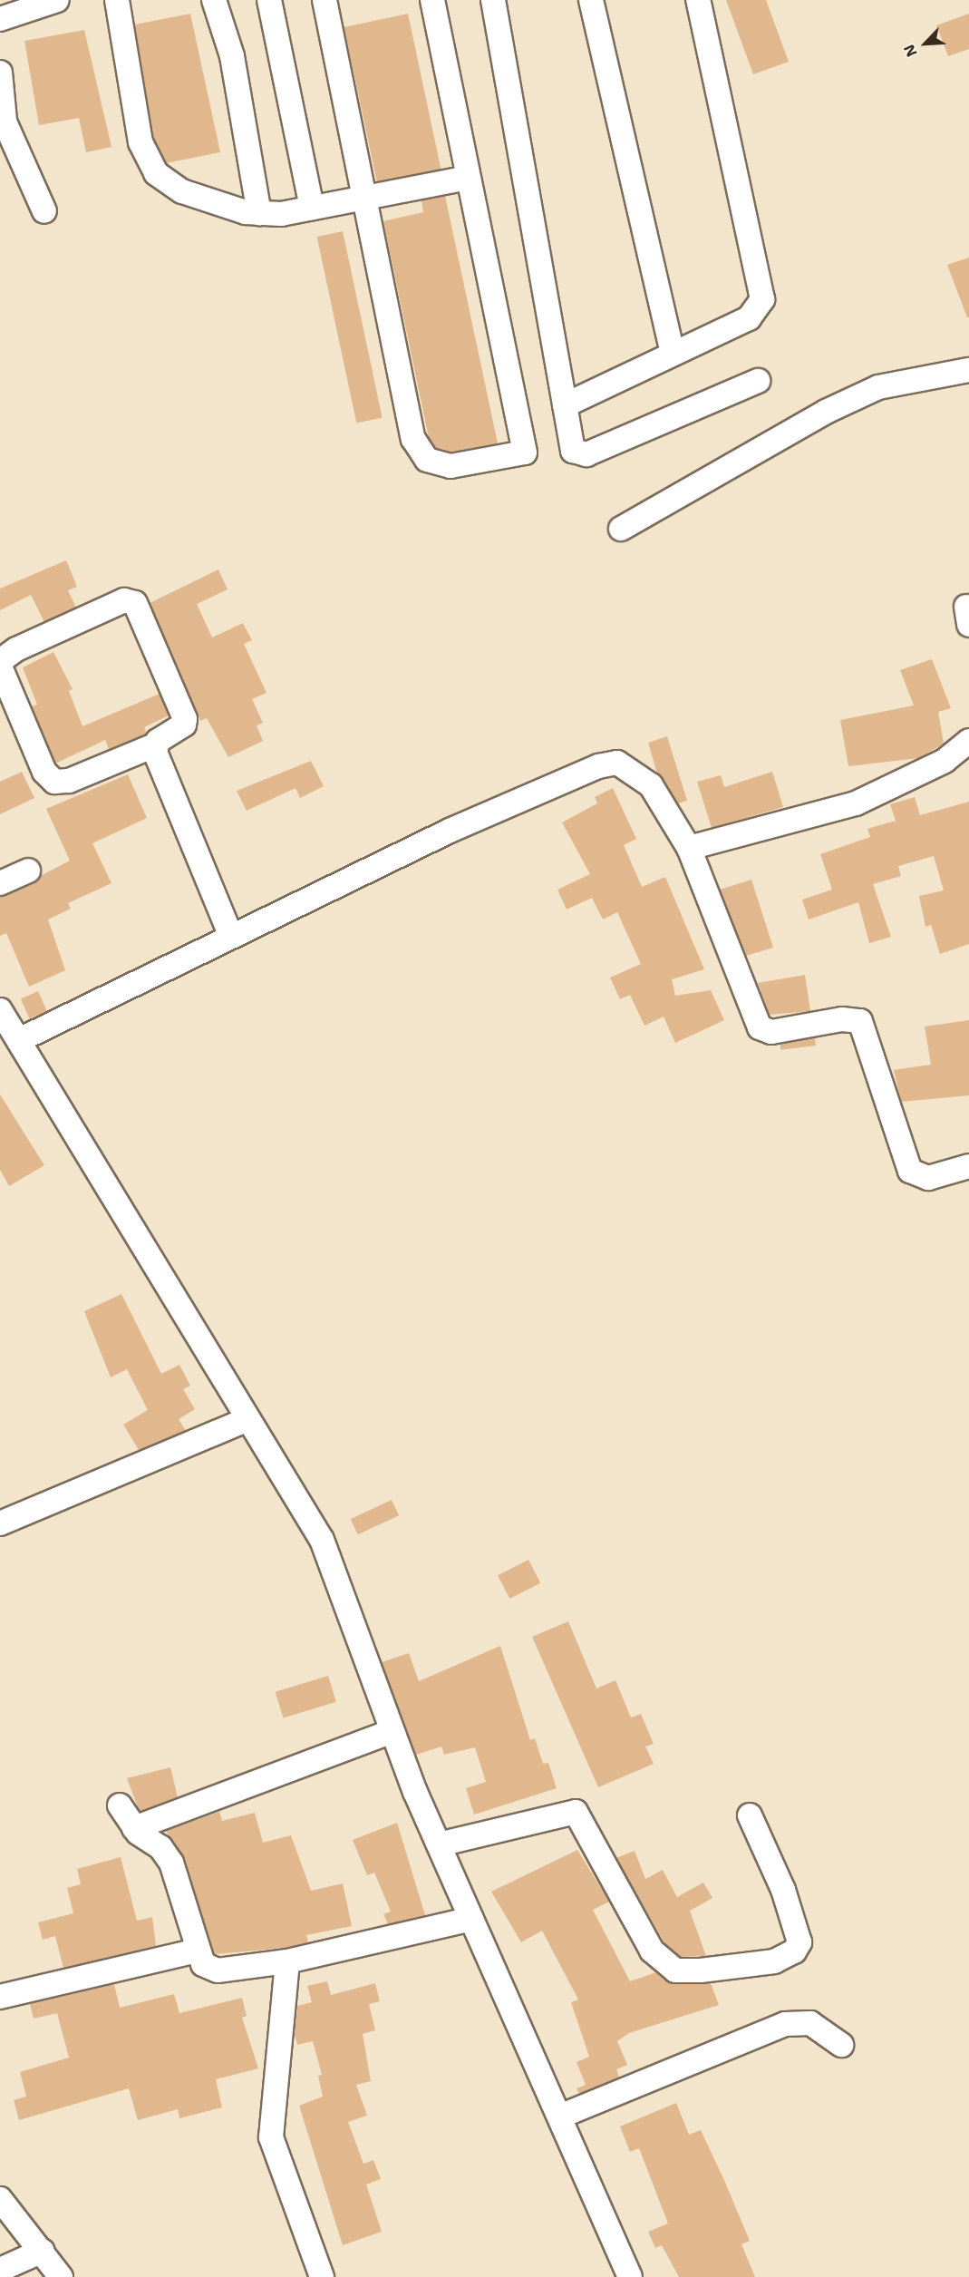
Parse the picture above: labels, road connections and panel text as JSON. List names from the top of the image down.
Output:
{
  "north": "bottom left"
}
